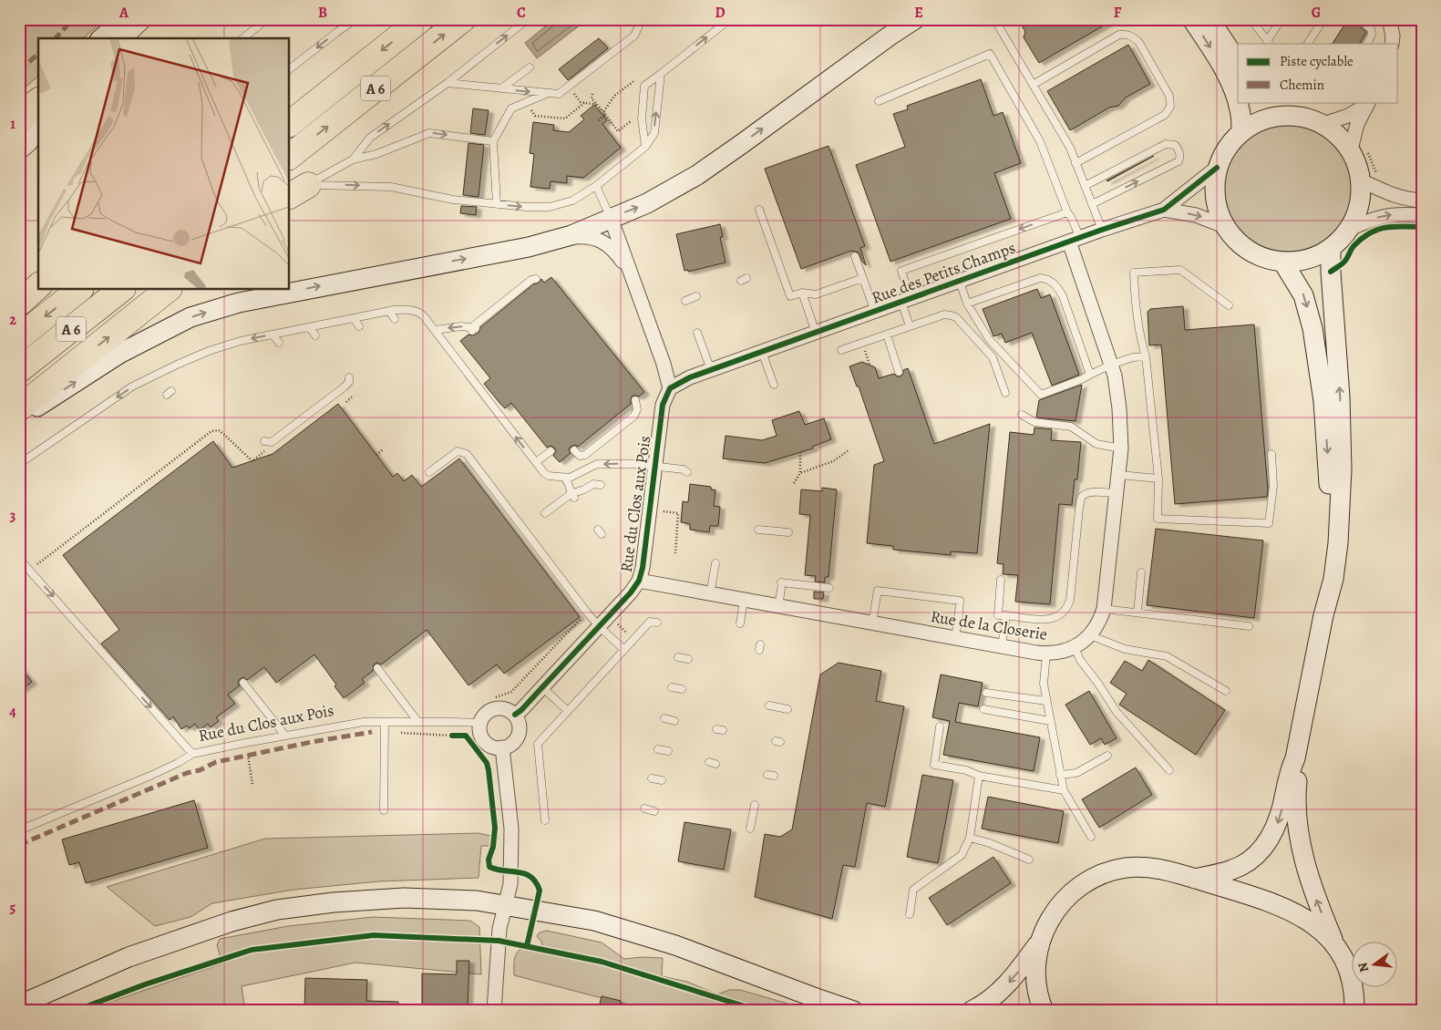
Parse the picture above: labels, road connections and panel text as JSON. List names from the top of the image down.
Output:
{
  "streets": {
    "highway": ["A 6"],
    "street": ["Rue des Petits Champs", "Rue du Clos aux Pois", "Rue de la Closerie"]
  },
  "crossings": [
    ["Rue des Petits Champs", "Rue du Clos aux Pois"],
    ["Rue des Petits Champs", "Rue de la Closerie"],
    ["Rue du Clos aux Pois", "Rue de la Closerie"]
  ],
  "legend": ["Piste cyclable", "Chemin"],
  "north": "left",
  "grid": {
    "columns": [
      "A",
      "B",
      "C",
      "D",
      "E",
      "F",
      "G"
    ],
    "rows": [
      "1",
      "2",
      "3",
      "4",
      "5"
    ]
  }
}
